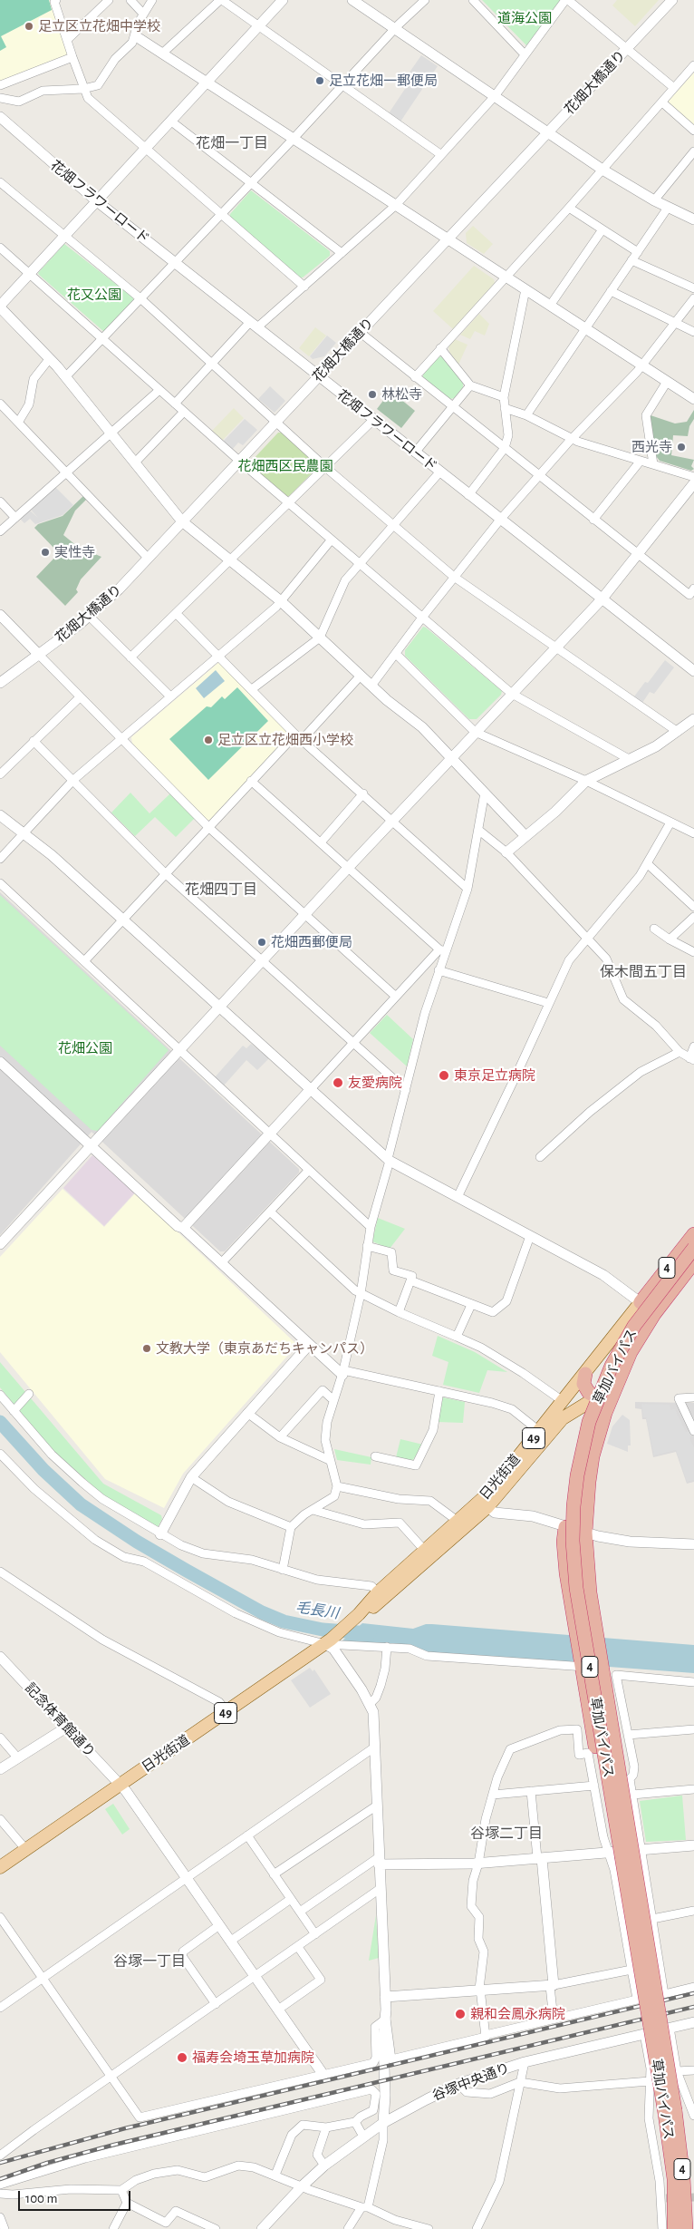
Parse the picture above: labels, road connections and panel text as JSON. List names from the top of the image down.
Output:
{
  "streets": {
    "highway": ["4", "草加バイパス"],
    "main road": ["49", "日光街道"],
    "street": [
      "花畑大橋通り",
      "花畑フラワーロード",
      "記念体育館通り",
      "谷塚中央通り"
    ]
  },
  "crossings": [
    ["花畑大橋通り", "花畑フラワーロード"],
    ["4", "草加バイパス"],
    ["4", "日光街道"],
    ["49", "日光街道"],
    ["日光街道", "記念体育館通り"]
  ],
  "districts": [
    "花畑一丁目",
    "花畑四丁目",
    "保木間五丁目",
    "谷塚二丁目",
    "谷塚一丁目"
  ],
  "water": ["毛長川"],
  "parks": [
    "道海公園",
    "花又公園",
    "花畑西区民農園",
    "花畑公園"
  ],
  "places": [
    "足立区立花畑中学校",
    "足立花畑一郵便局",
    "林松寺",
    "西光寺",
    "実性寺",
    "足立区立花畑西小学校",
    "花畑西郵便局",
    "東京足立病院",
    "友愛病院",
    "文教大学（東京あだちキャンパス）",
    "親和会鳳永病院",
    "福寿会埼玉草加病院"
  ],
  "scale_bar": "100 m"
}
